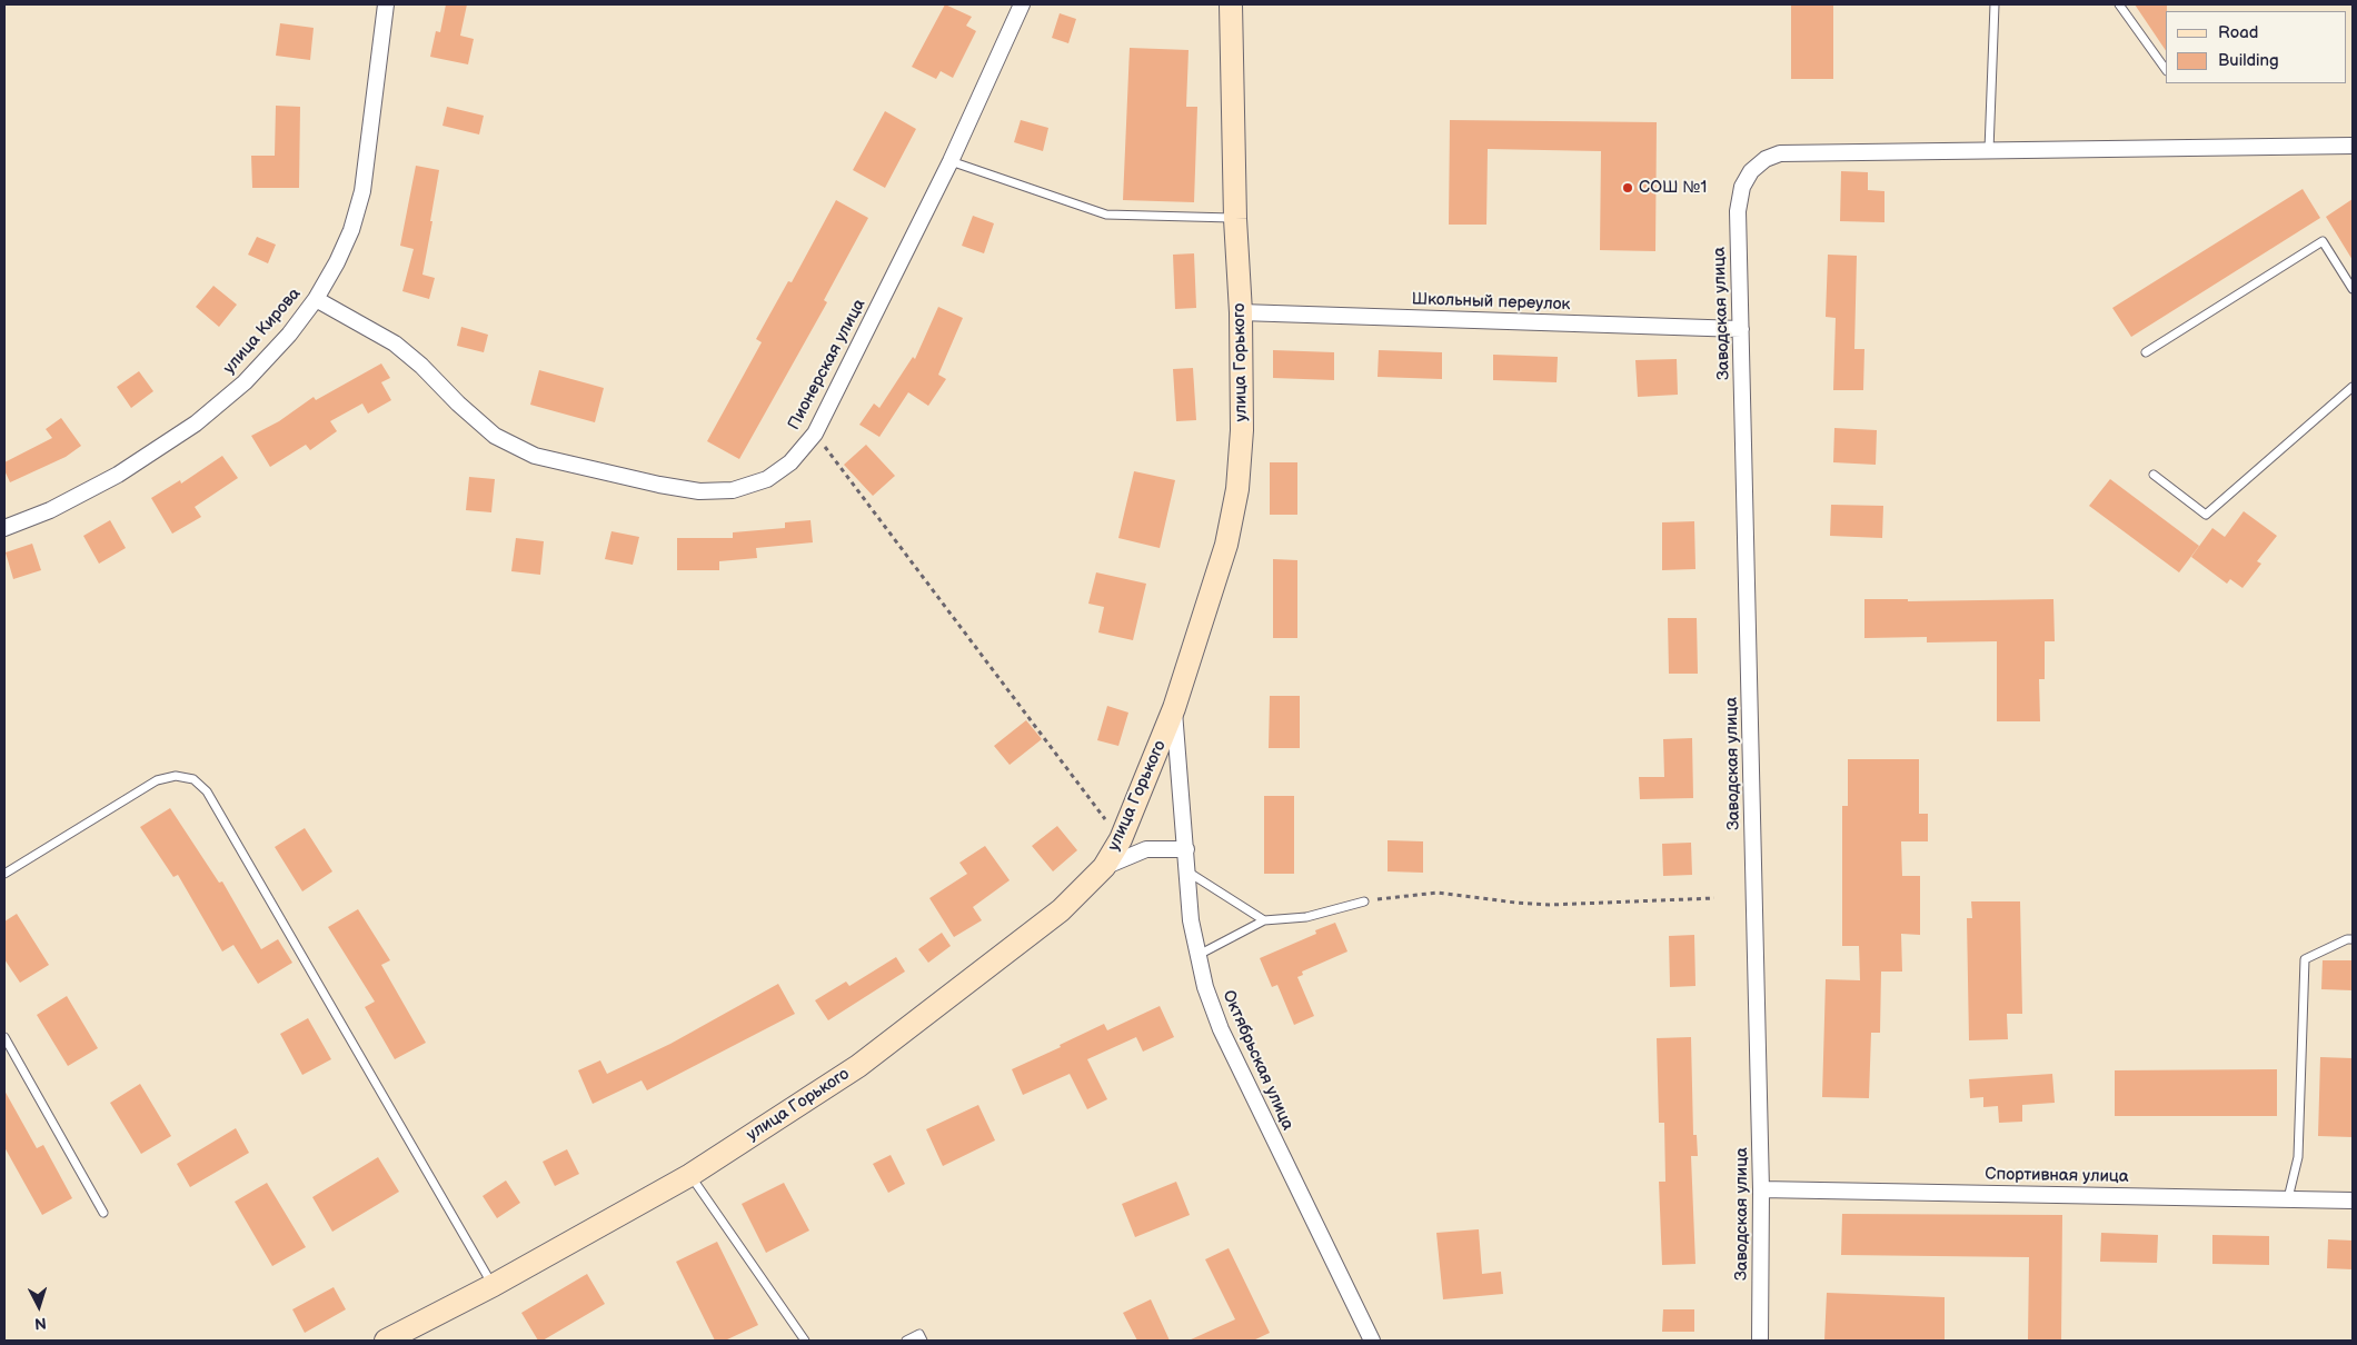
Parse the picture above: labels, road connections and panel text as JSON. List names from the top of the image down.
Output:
{
  "streets": {
    "main road": ["улица Горького"],
    "street": [
      "Школьный переулок",
      "Заводская улица",
      "улица Кирова",
      "Пионерская улица",
      "Октябрьская улица",
      "Спортивная улица"
    ]
  },
  "crossings": [
    ["Школьный переулок", "Заводская улица"],
    ["Школьный переулок", "улица Горького"],
    ["Заводская улица", "Спортивная улица"],
    ["улица Кирова", "Пионерская улица"],
    ["улица Горького", "Октябрьская улица"]
  ],
  "places": ["СОШ №1"],
  "legend": ["Road", "Building"],
  "north": "bottom"
}
